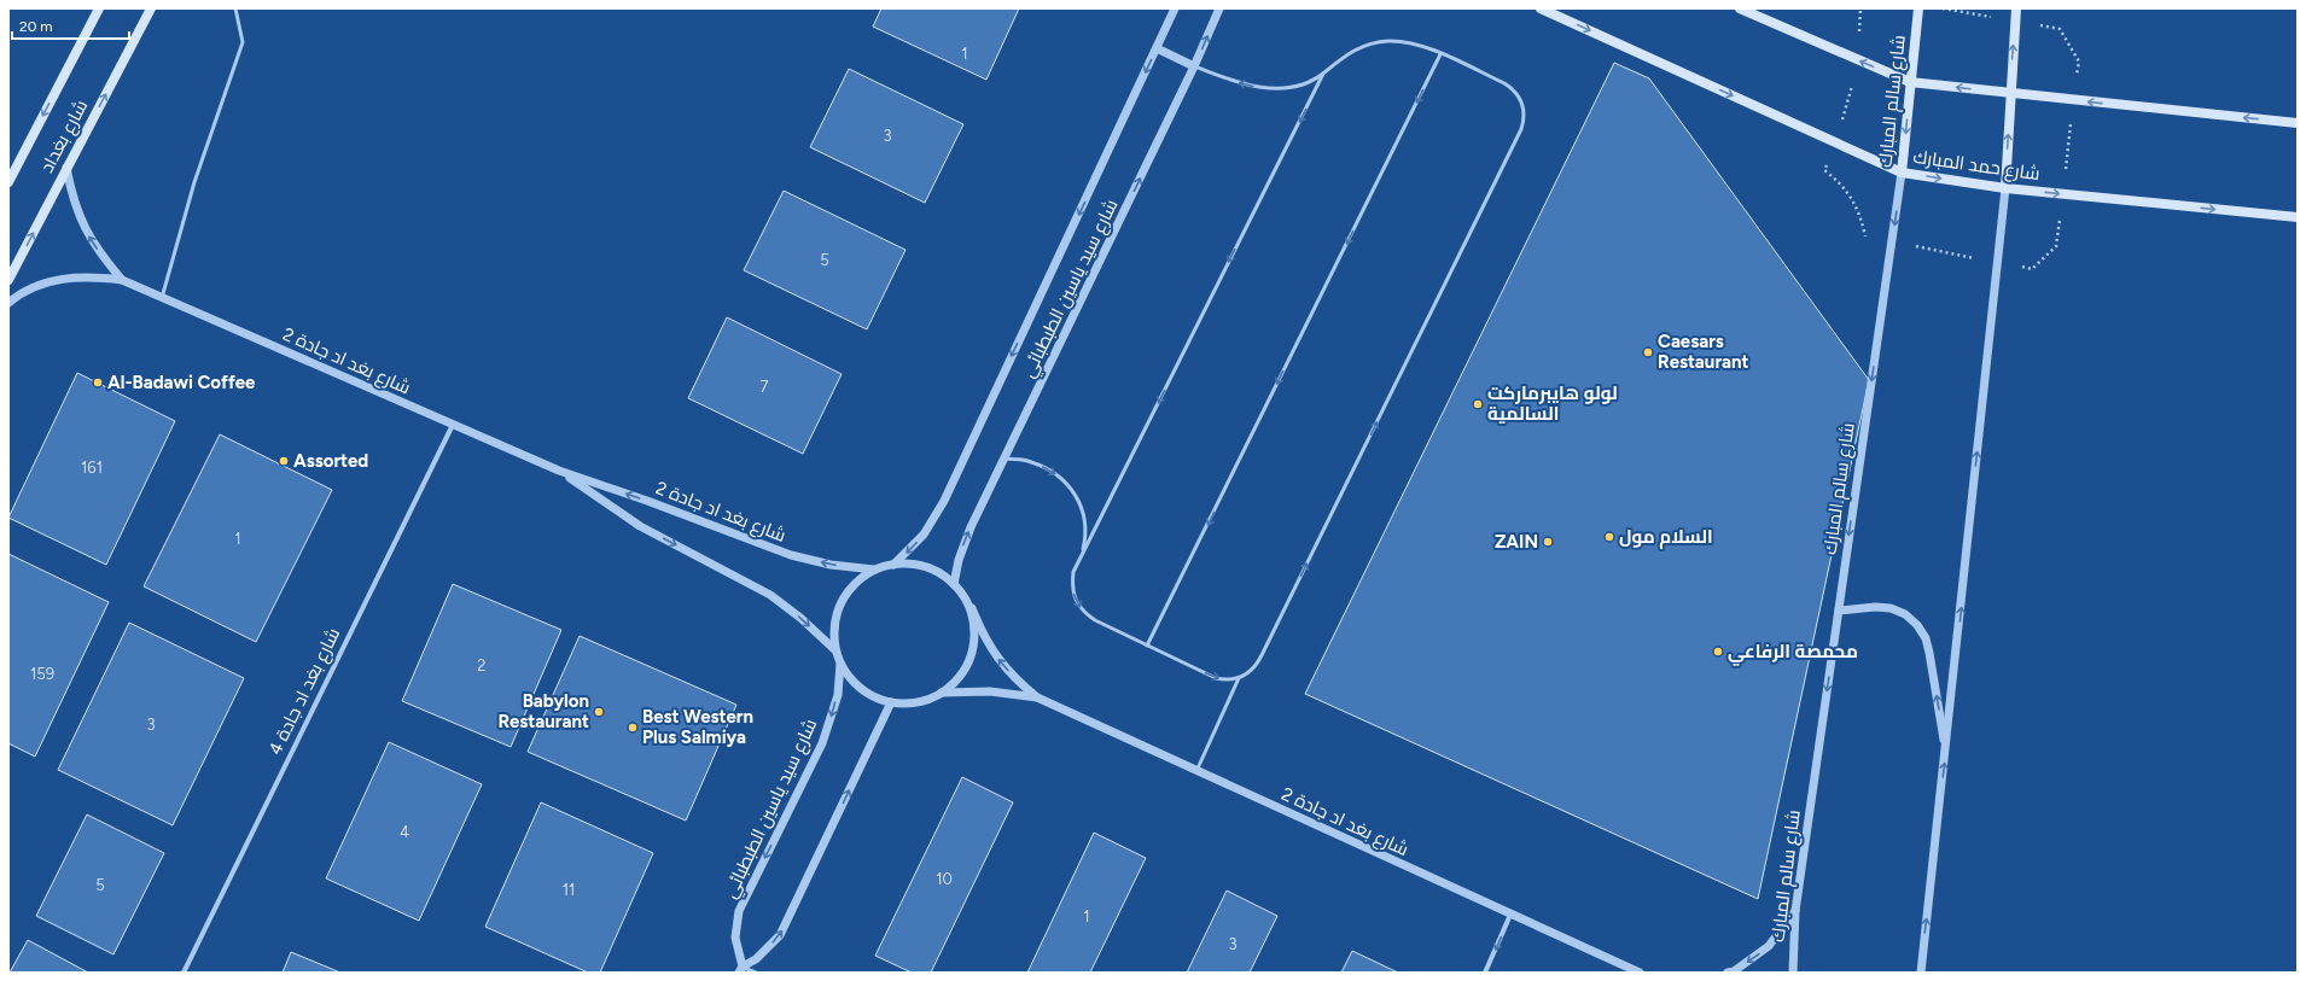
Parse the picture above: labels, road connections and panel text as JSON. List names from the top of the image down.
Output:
{
  "streets": {
    "main road": ["شارع سالم المبارك", "شارع بغداد", "شارع حمد المبارك"],
    "street": ["شارع سيد ياسين الطبطبائي", "شارع بغد اد جادة 2", "شارع بغد اد جادة 4"]
  },
  "crossings": [
    ["شارع سالم المبارك", "شارع حمد المبارك"],
    ["شارع بغداد", "شارع بغد اد جادة 2"],
    ["شارع سيد ياسين الطبطبائي", "شارع بغد اد جادة 2"],
    ["شارع بغد اد جادة 2", "شارع بغد اد جادة 4"]
  ],
  "one_way": ["شارع سالم المبارك", "شارع حمد المبارك"],
  "places": [
    "Caesars Restaurant",
    "Al-Badawi Coffee",
    "لولو هايبرماركت السالمية",
    "Assorted",
    "السلام مول",
    "ZAIN",
    "محمصة الرفاعي",
    "Babylon Restaurant",
    "Best Western Plus Salmiya"
  ],
  "house_numbers": [
    "1",
    "3",
    "5",
    "7",
    "161",
    "1",
    "2",
    "159",
    "3",
    "4",
    "10",
    "5",
    "11",
    "1",
    "3"
  ],
  "scale_bar": "20 m"
}
